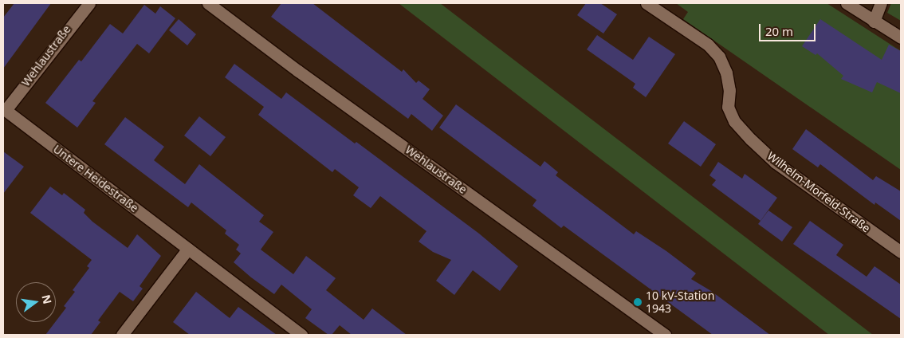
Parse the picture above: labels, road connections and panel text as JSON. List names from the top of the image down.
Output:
{
  "streets": {
    "street": ["Wehlaustraße", "Untere Heidestraße", "Wilhelm-Morfeld-Straße"]
  },
  "crossings": [
    ["Wehlaustraße", "Untere Heidestraße"]
  ],
  "places": ["10 kV-Station 1943"],
  "scale_bar": "20 m",
  "north": "right"
}
